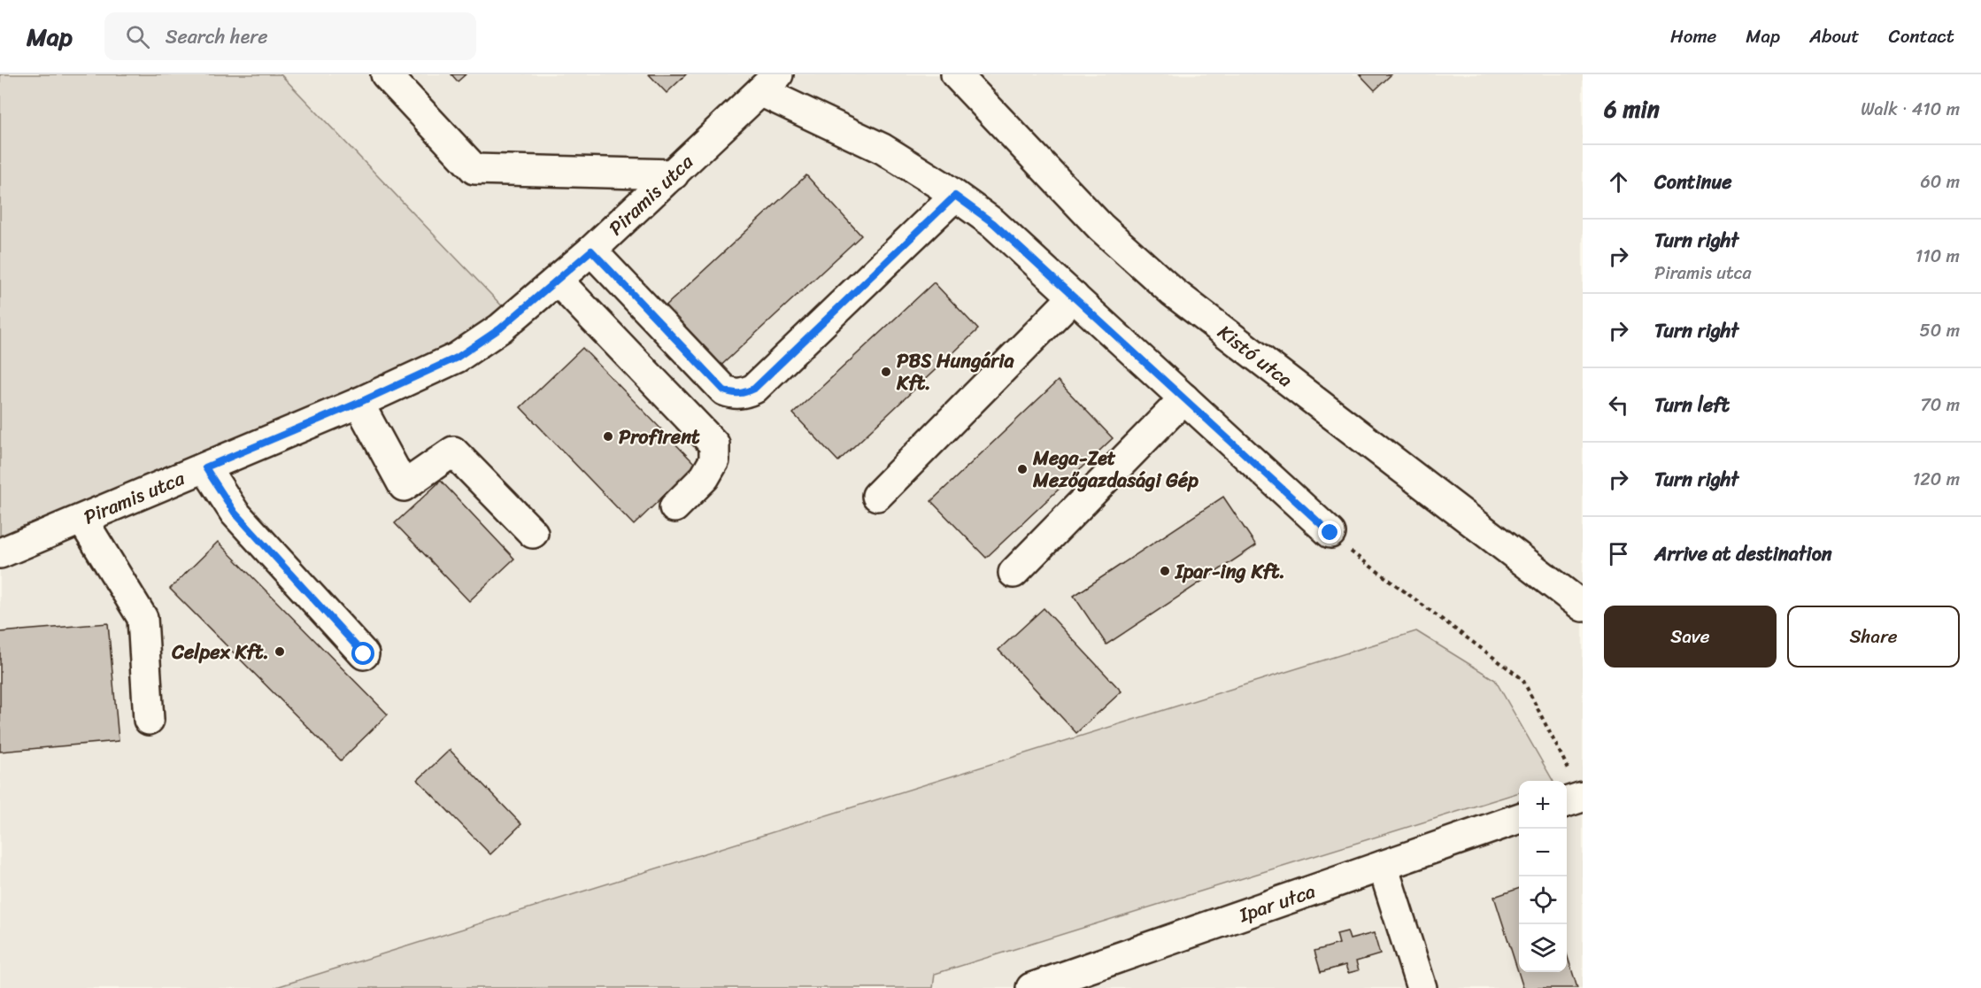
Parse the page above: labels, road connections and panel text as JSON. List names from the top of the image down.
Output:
{
  "streets": {
    "street": ["Piramis utca", "Kistó utca", "Ipar utca"]
  },
  "places": [
    "PBS Hungária Kft.",
    "Profirent",
    "Mega-Zet Mezőgazdasági Gép",
    "Ipar-ing Kft.",
    "Celpex Kft."
  ],
  "page": {
    "header": "Map",
    "search": "Search here",
    "nav": [
      "Home",
      "Map",
      "About",
      "Contact"
    ],
    "heading": ["6 min", "Walk · 410 m"],
    "list": [
      ["Continue", "60 m"],
      ["Turn right", "Piramis utca", "110 m"],
      ["Turn right", "50 m"],
      ["Turn left", "70 m"],
      ["Turn right", "120 m"],
      "Arrive at destination"
    ],
    "buttons": ["Save", "Share"],
    "map_buttons": ["+", "−"]
  }
}
